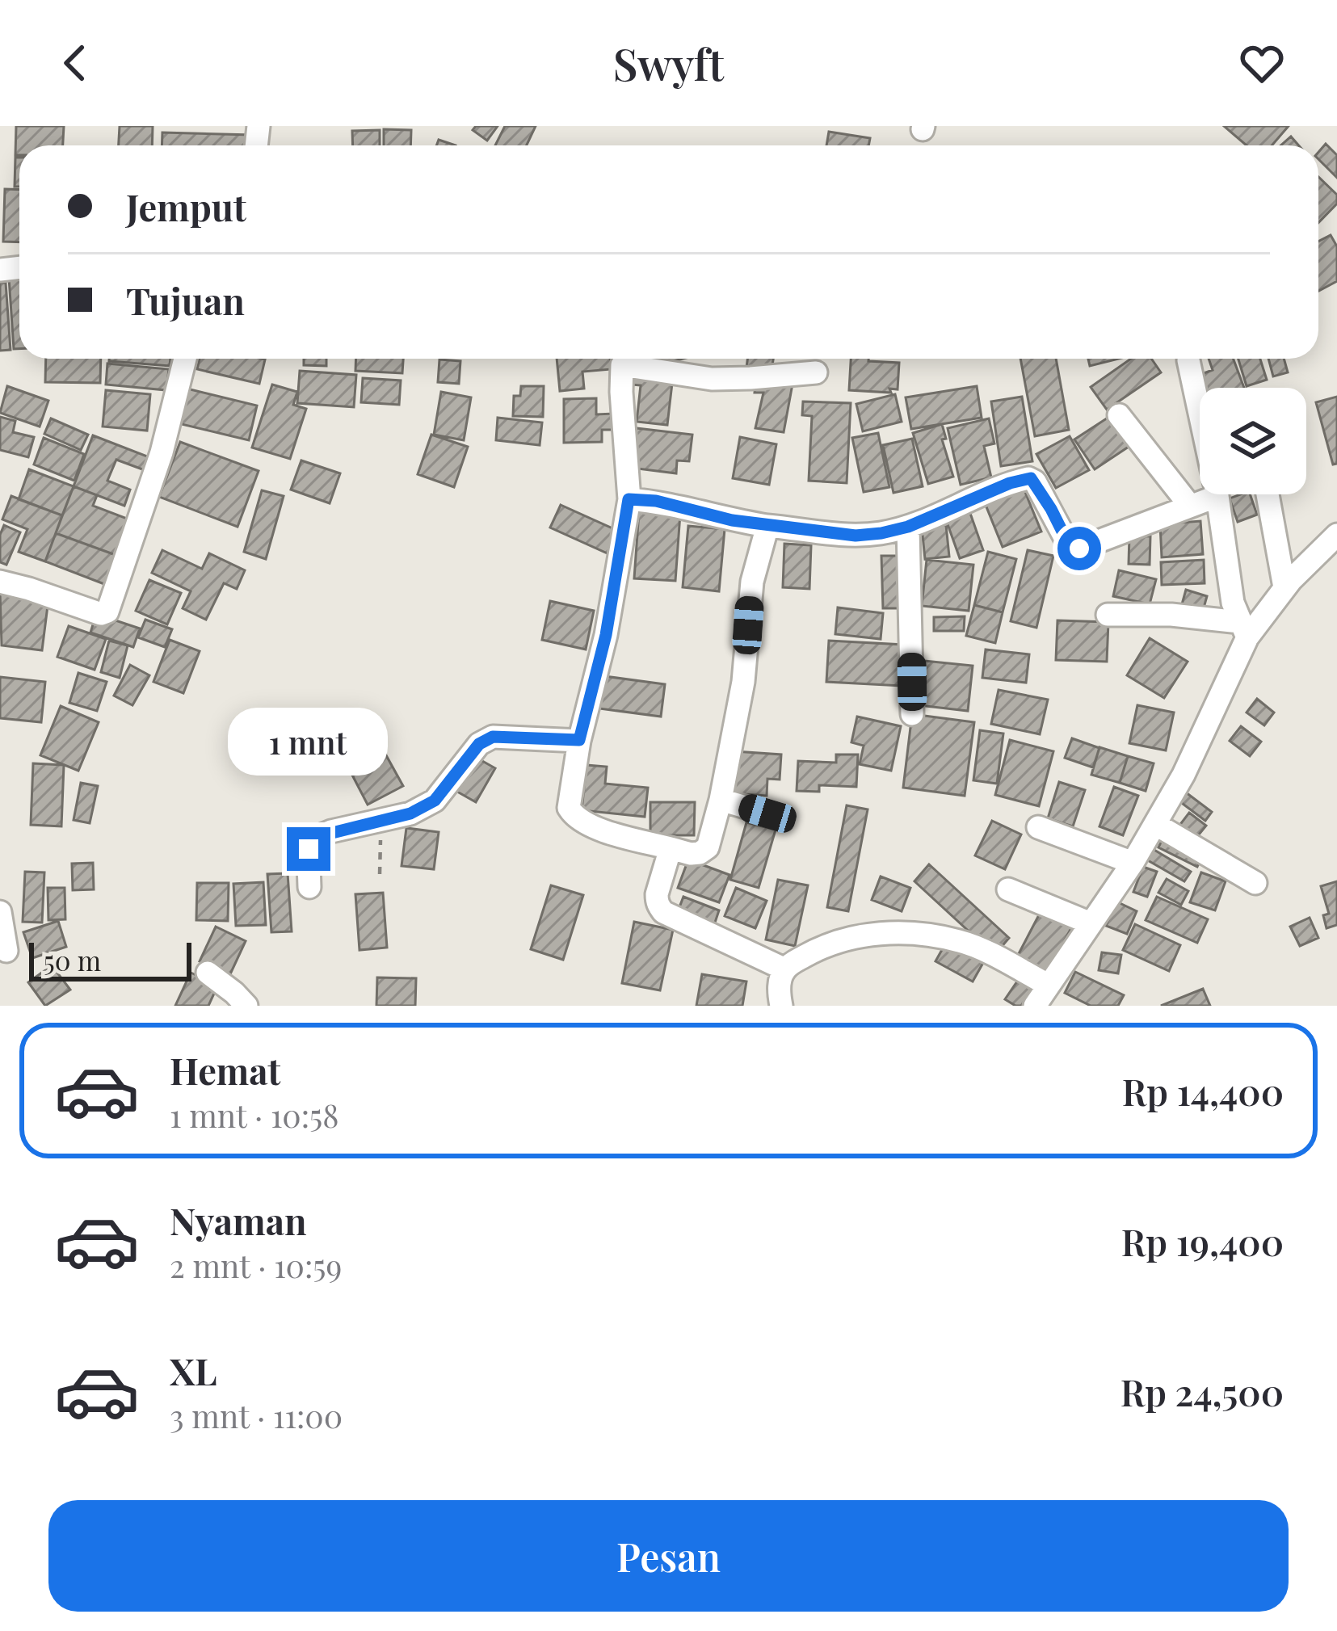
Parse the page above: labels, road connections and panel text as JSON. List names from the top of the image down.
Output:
{
  "scale_bar": "50 m",
  "page": {
    "header": "Swyft",
    "banner": ["Jemput", "Tujuan"],
    "bubble": "1 mnt",
    "scale": "50 m",
    "list": [
      {
        "name": "Hemat",
        "note": "1 mnt · 10:58",
        "value": "Rp 14,400"
      },
      {
        "name": "Nyaman",
        "note": "2 mnt · 10:59",
        "value": "Rp 19,400"
      },
      {
        "name": "XL",
        "note": "3 mnt · 11:00",
        "value": "Rp 24,500"
      }
    ],
    "buttons": "Pesan"
  }
}
